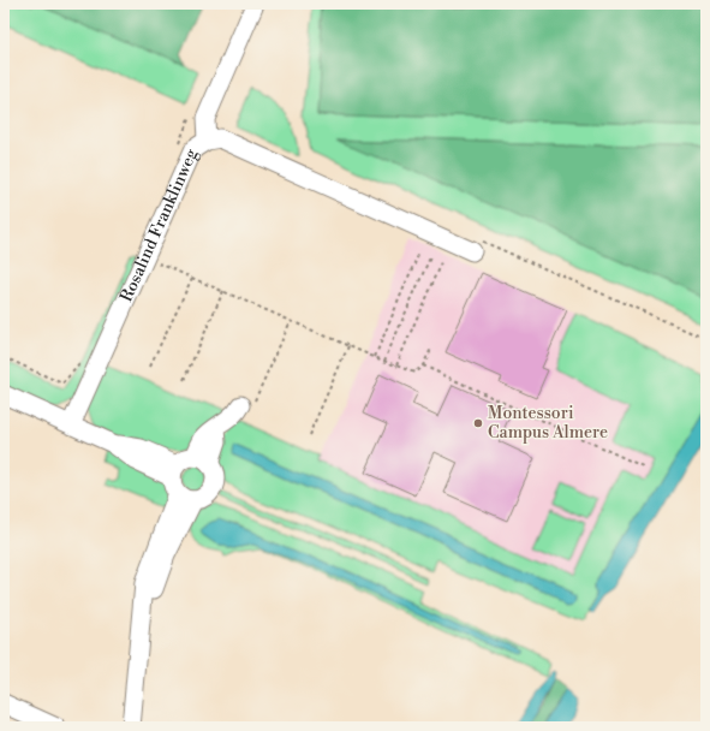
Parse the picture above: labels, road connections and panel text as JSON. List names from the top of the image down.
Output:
{
  "streets": {
    "street": ["Rosalind Franklinweg"]
  },
  "places": ["Montessori Campus Almere"]
}
